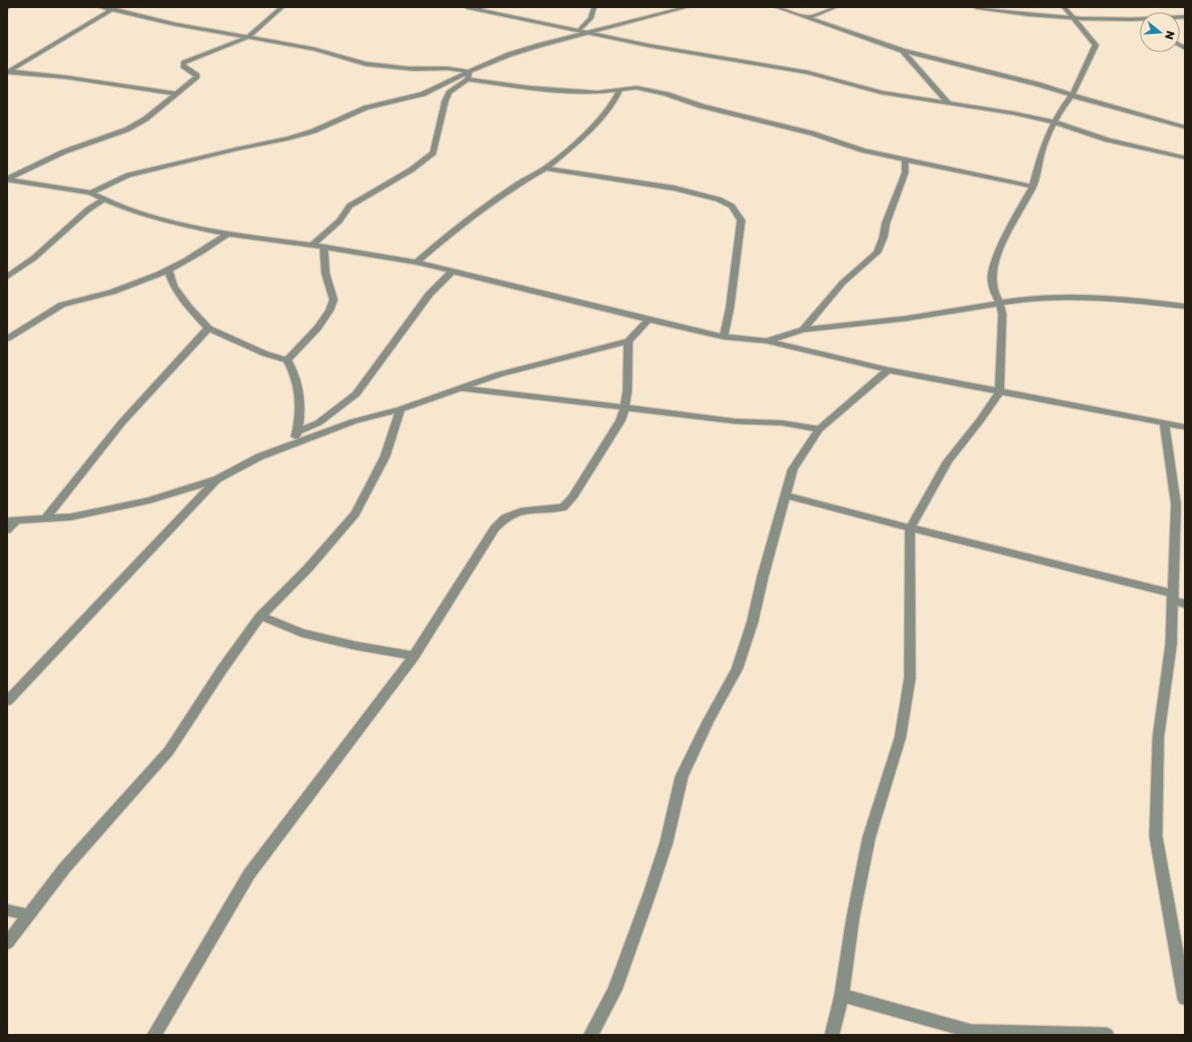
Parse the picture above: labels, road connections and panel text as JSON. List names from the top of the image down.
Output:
{
  "north": "right"
}
